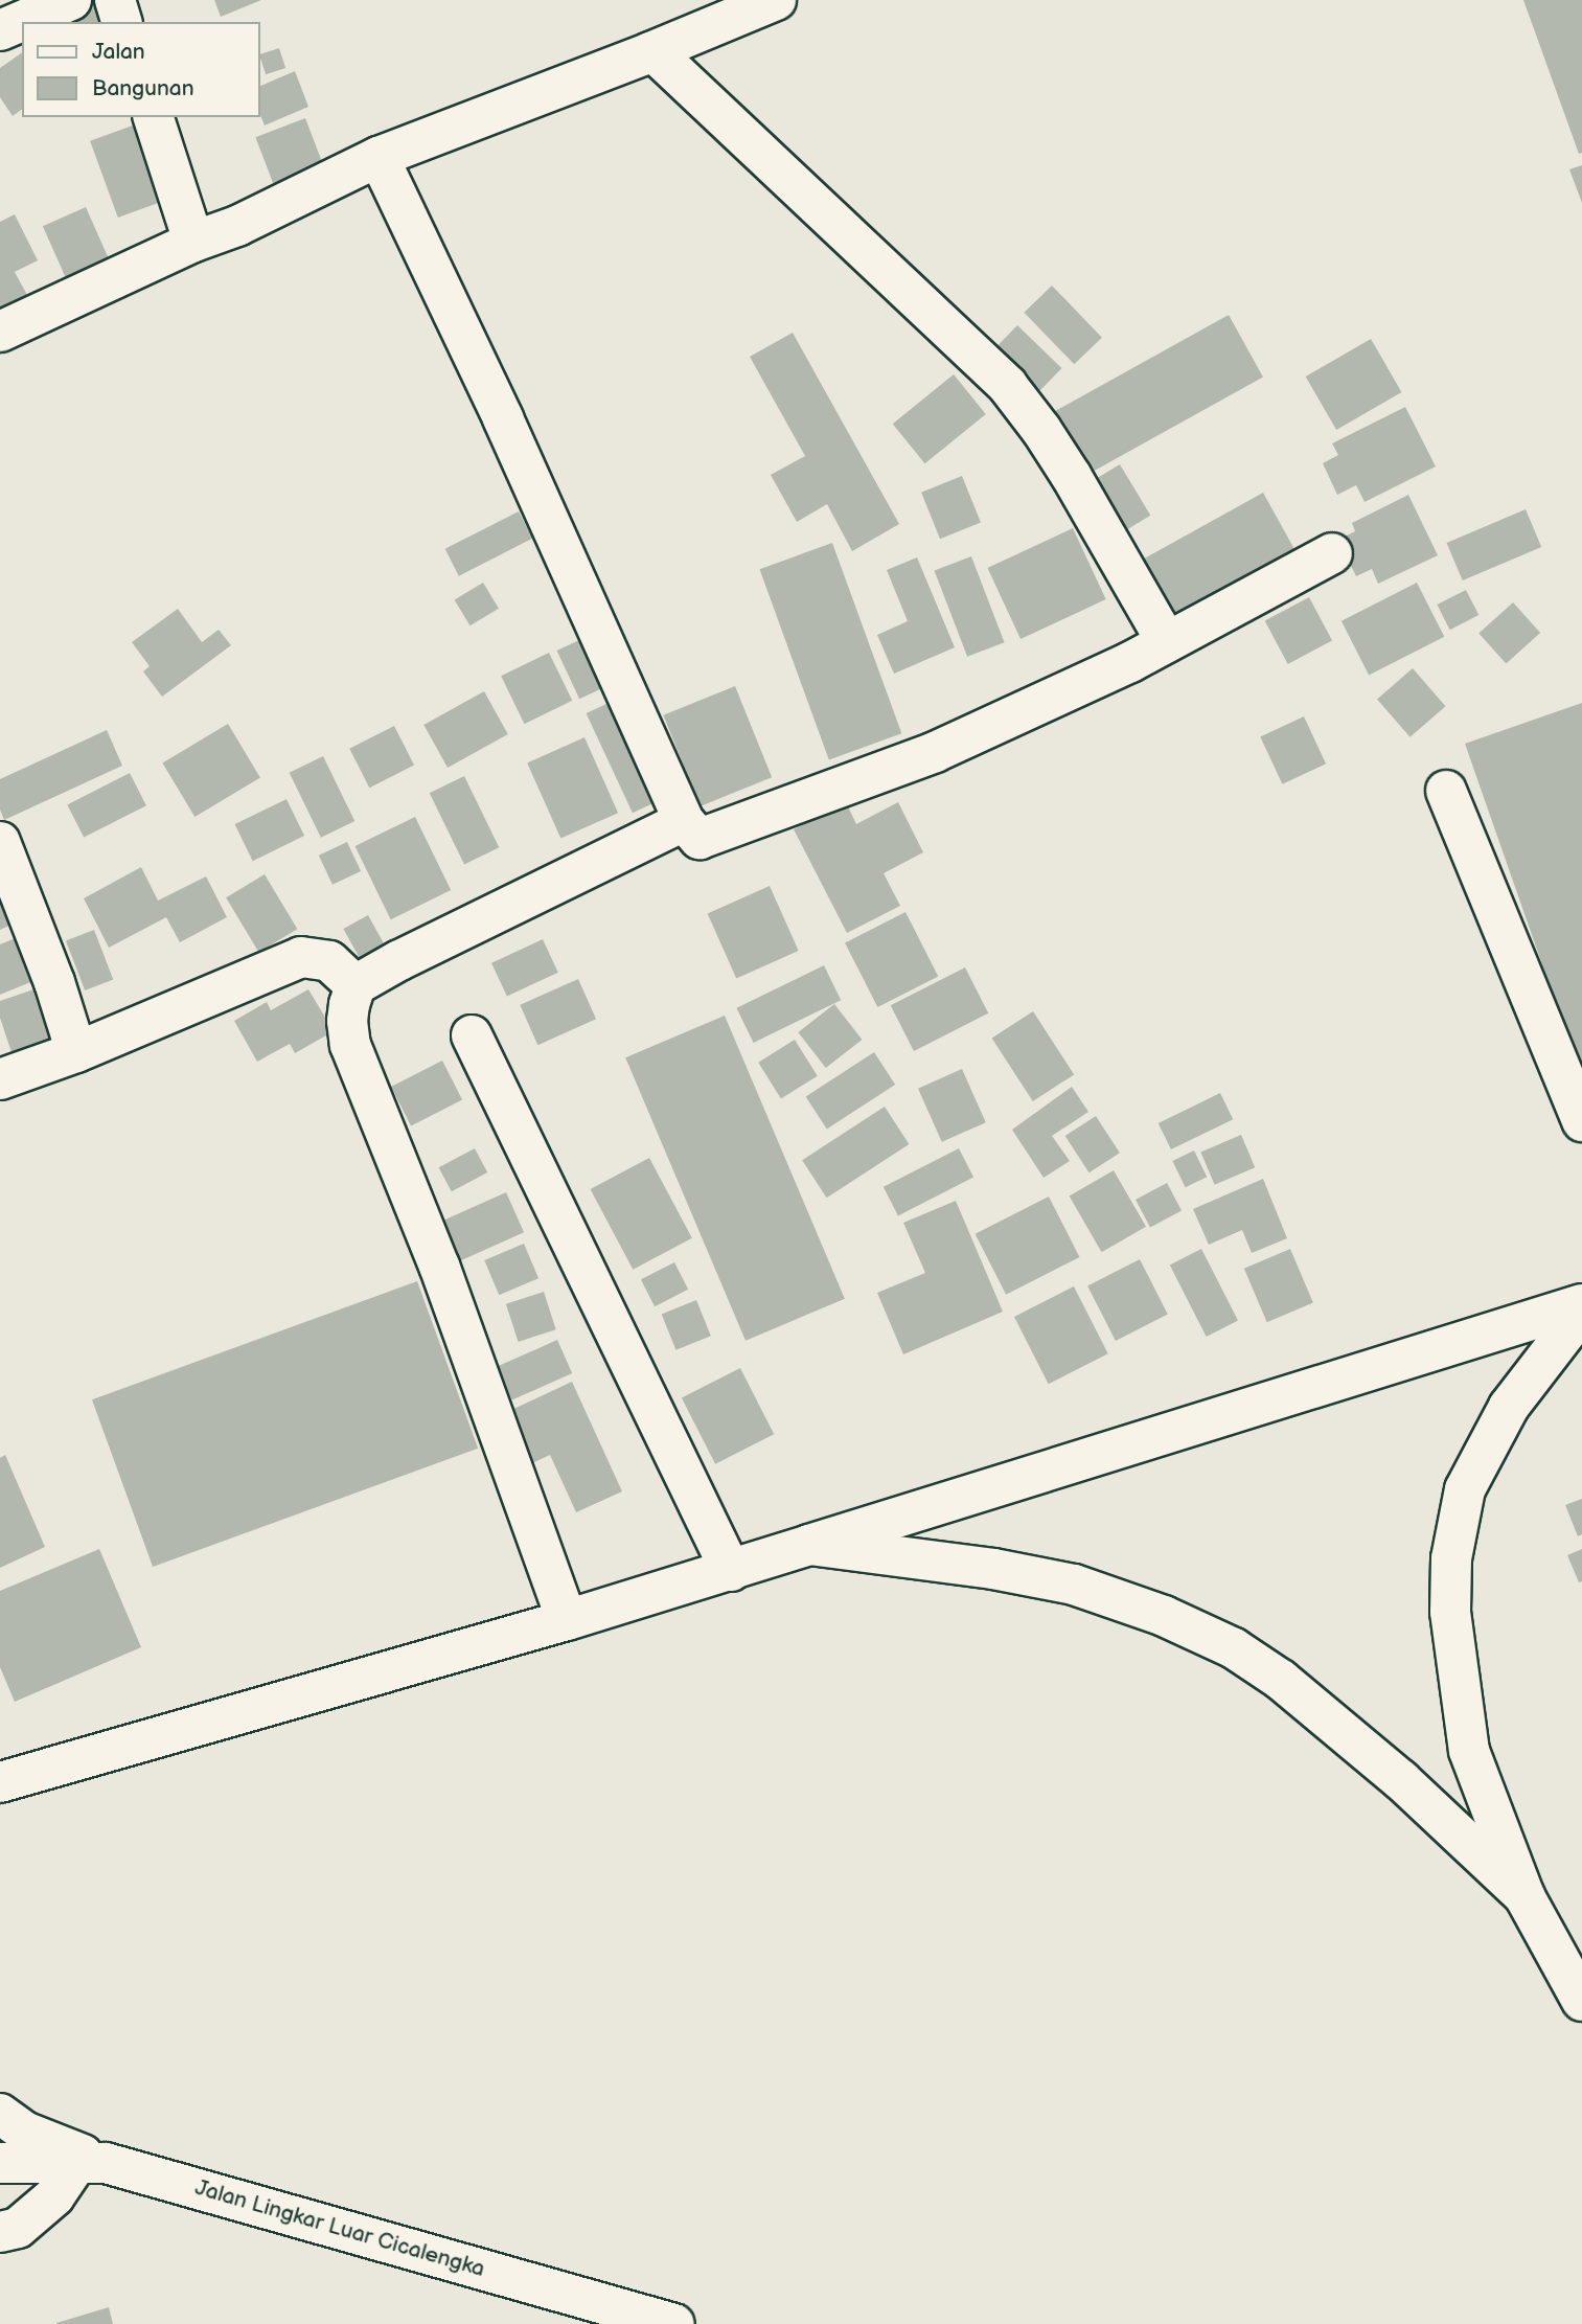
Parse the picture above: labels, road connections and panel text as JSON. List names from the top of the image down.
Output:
{
  "streets": {
    "main road": ["Jalan Lingkar Luar Cicalengka"]
  },
  "legend": ["Jalan", "Bangunan"]
}
